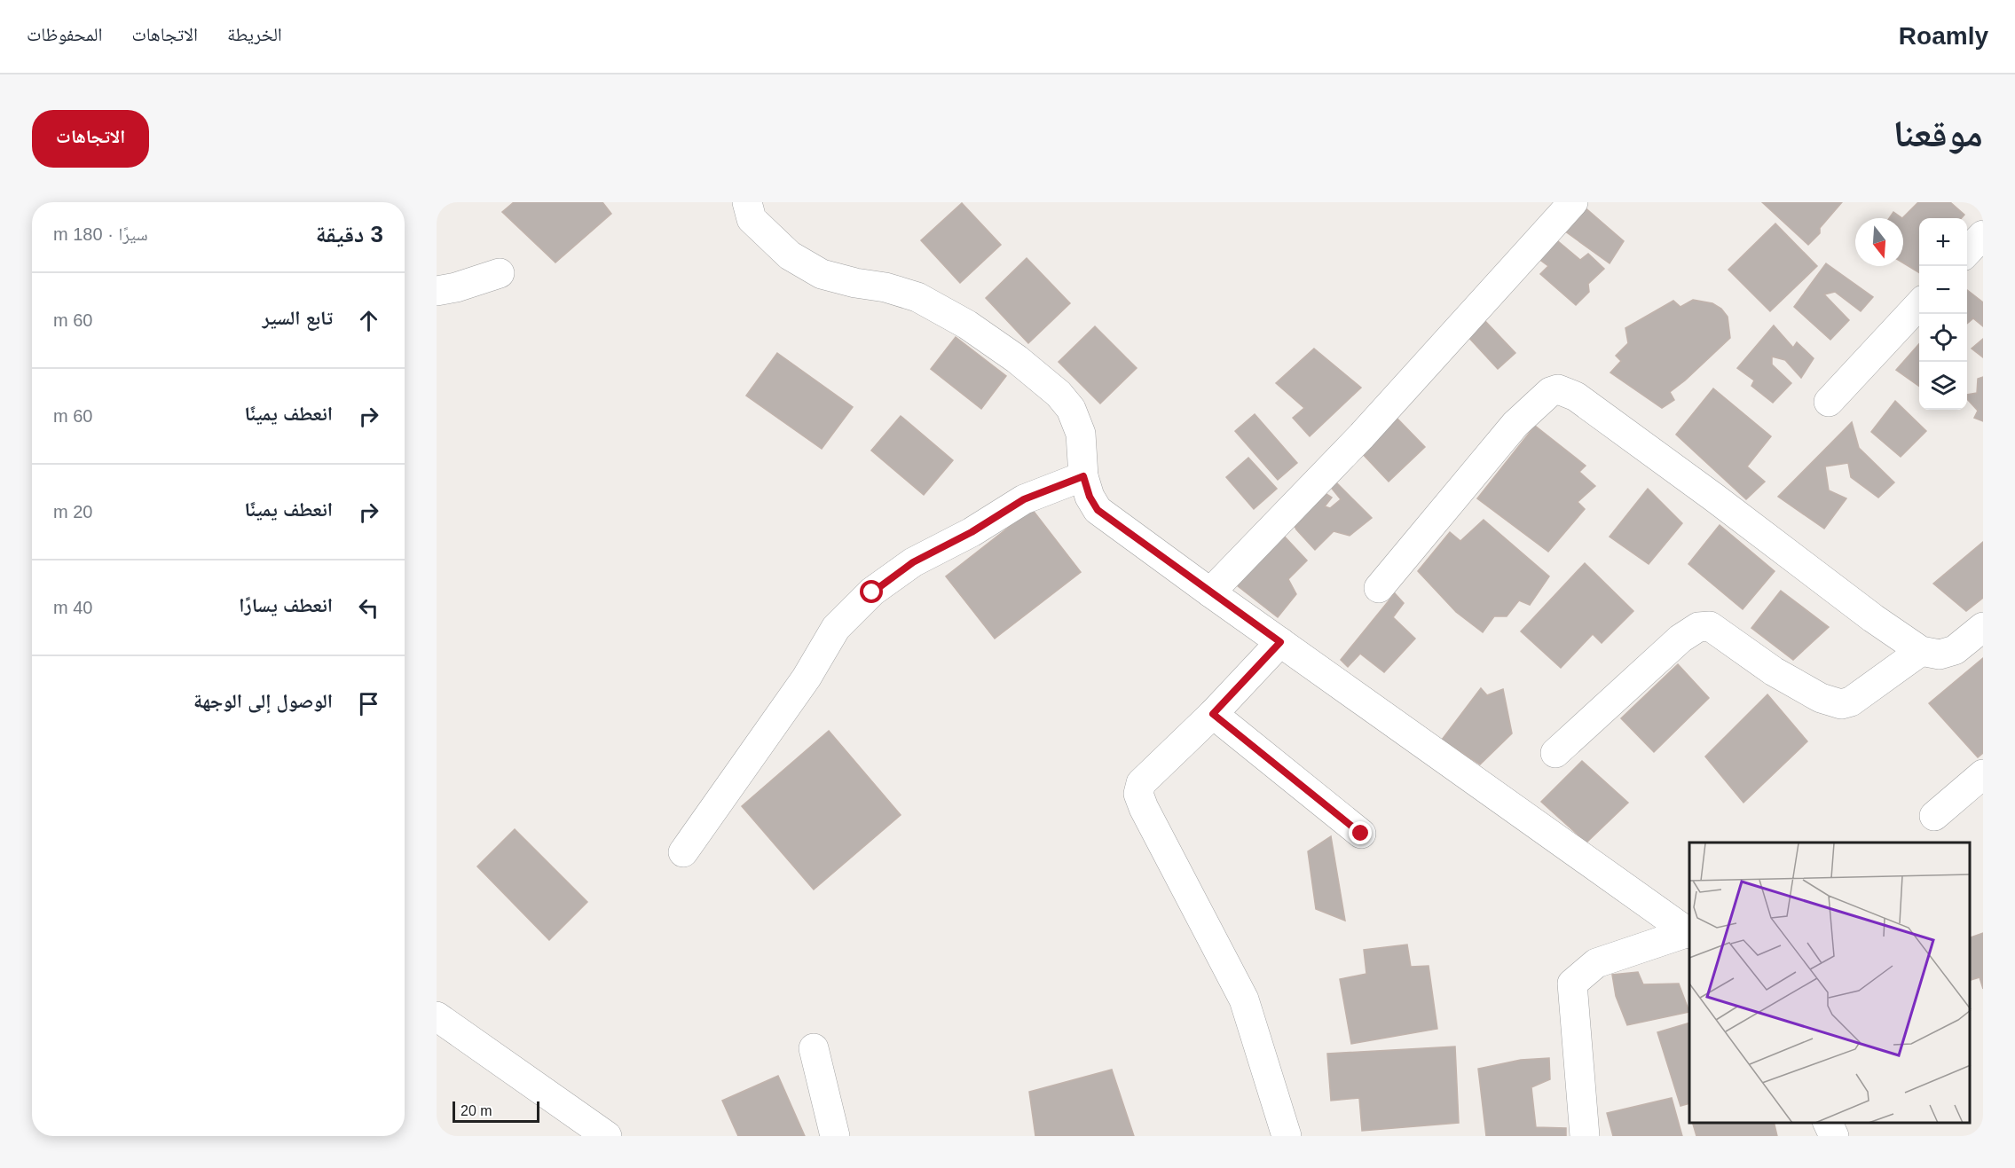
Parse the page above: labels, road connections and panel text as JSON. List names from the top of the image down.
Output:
{
  "scale_bar": "20 m",
  "north": "bottom",
  "page": {
    "header": "Roamly",
    "nav": ["الخريطة", "الاتجاهات", "المحفوظات"],
    "title": "موقعنا",
    "buttons": "الاتجاهات",
    "heading": ["3 دقيقة", "سيرًا · 180 m"],
    "map_buttons": ["+", "−"],
    "list": [
      ["تابع السير", "60 m"],
      ["انعطف يمينًا", "60 m"],
      ["انعطف يمينًا", "20 m"],
      ["انعطف يسارًا", "40 m"],
      "الوصول إلى الوجهة"
    ],
    "scale": "20 m"
  }
}
